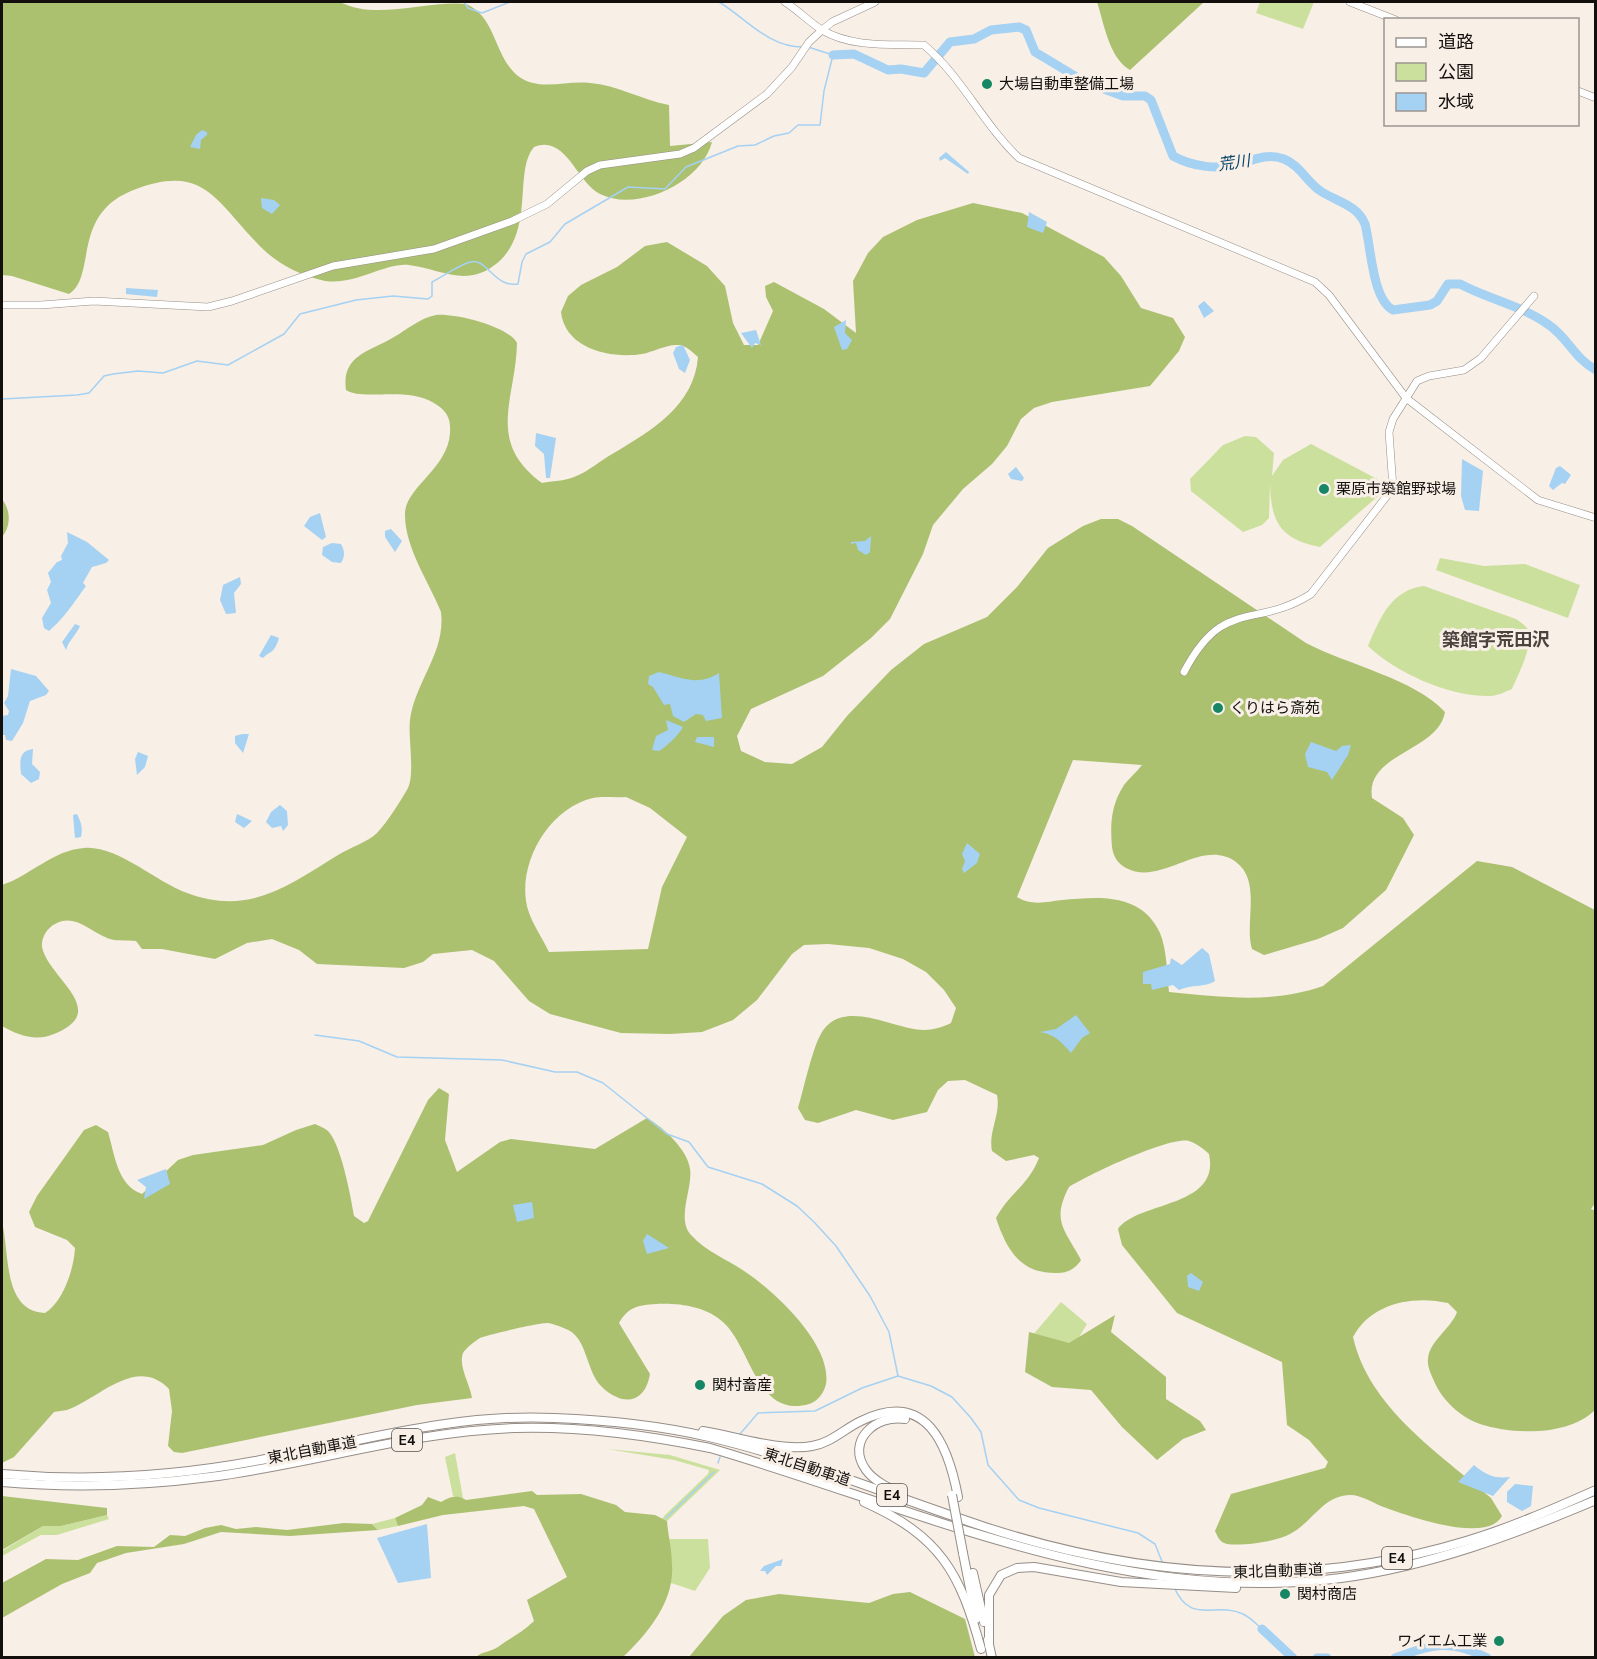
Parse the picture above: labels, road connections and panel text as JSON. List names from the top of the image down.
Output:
{
  "streets": {
    "highway": ["E4", "東北自動車道"]
  },
  "districts": ["築館字荒田沢"],
  "water": ["荒川"],
  "places": [
    "大場自動車整備工場",
    "栗原市築館野球場",
    "くりはら斎苑",
    "関村畜産",
    "関村商店",
    "ワイエム工業"
  ],
  "legend": ["道路", "公園", "水域"]
}
